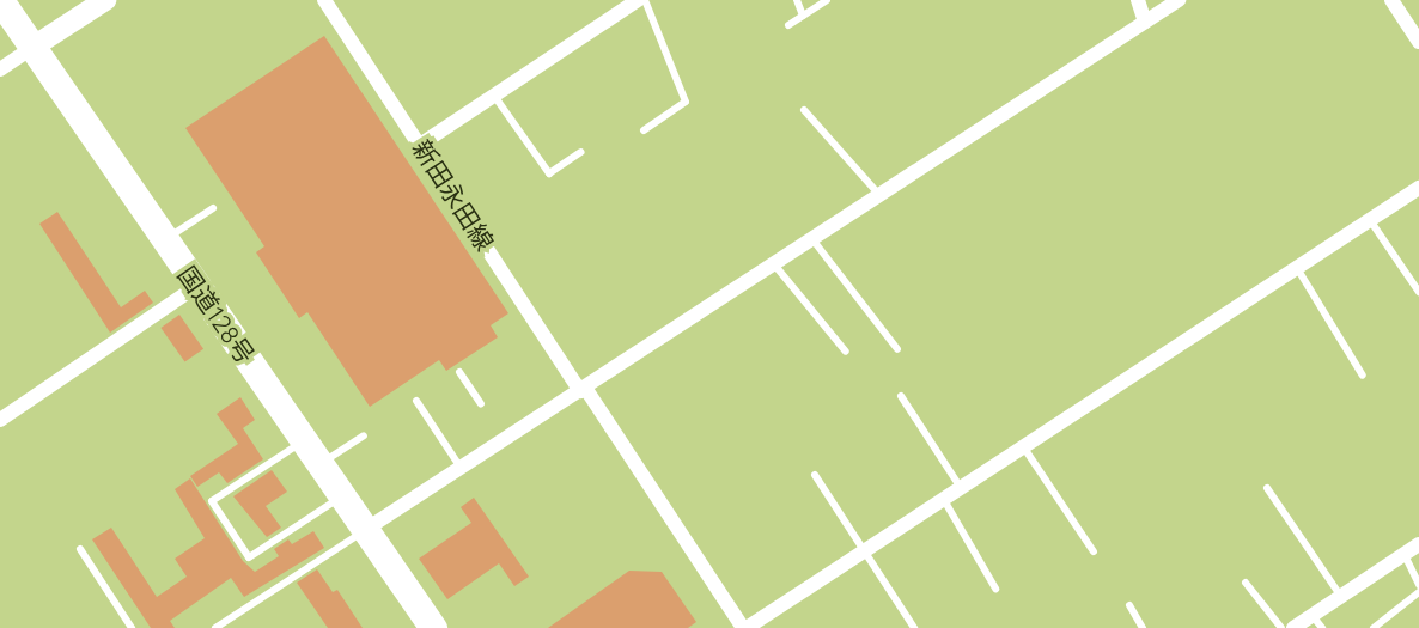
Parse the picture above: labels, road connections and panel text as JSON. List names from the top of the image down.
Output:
{
  "streets": {
    "highway": ["国道128号"],
    "street": ["新田永田線"]
  }
}
